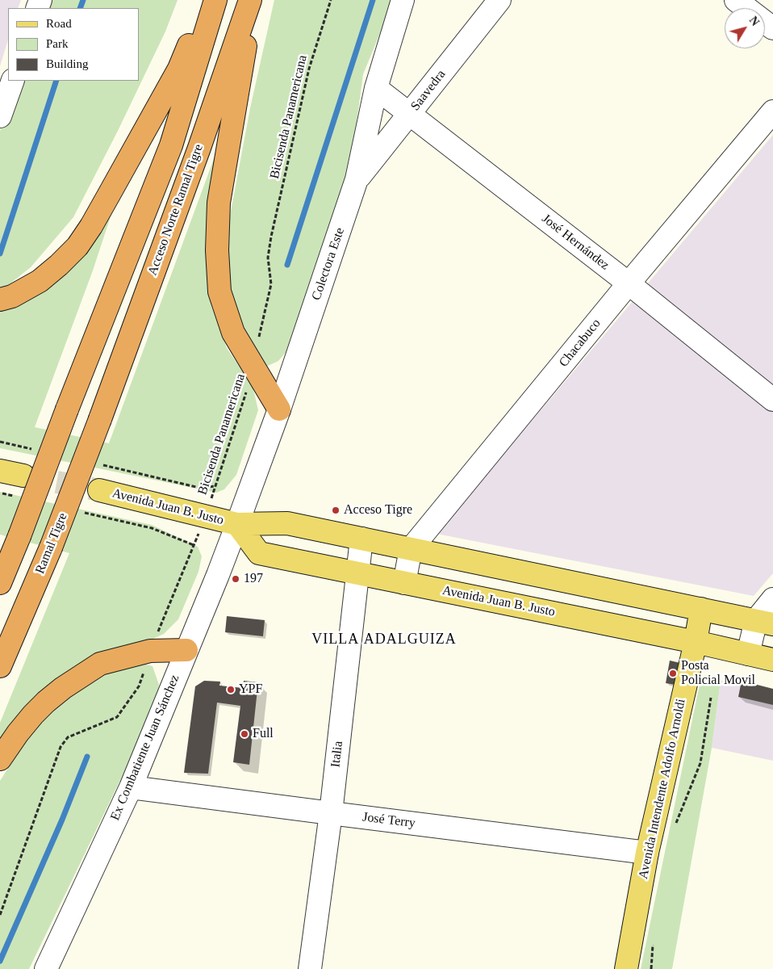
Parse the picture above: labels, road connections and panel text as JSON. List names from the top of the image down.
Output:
{
  "streets": {
    "highway": ["Acceso Norte Ramal Tigre", "Ramal Tigre"],
    "main road": ["Avenida Juan B. Justo", "Avenida Intendente Adolfo Arnoldi"],
    "street": [
      "Saavedra",
      "José Hernández",
      "Colectora Este",
      "Chacabuco",
      "Ex Combatiente Juan Sánchez",
      "Italia",
      "José Terry"
    ],
    "path": ["Bicisenda Panamericana"]
  },
  "crossings": [
    ["Saavedra", "José Hernández"],
    ["Saavedra", "Colectora Este"],
    ["Bicisenda Panamericana", "Avenida Juan B. Justo"],
    ["Acceso Norte Ramal Tigre", "Ramal Tigre"],
    ["José Hernández", "Colectora Este"],
    ["José Hernández", "Chacabuco"],
    ["Colectora Este", "Avenida Juan B. Justo"],
    ["Colectora Este", "Ex Combatiente Juan Sánchez"],
    ["Chacabuco", "Avenida Juan B. Justo"],
    ["Avenida Juan B. Justo", "Ex Combatiente Juan Sánchez"],
    ["Avenida Juan B. Justo", "Italia"],
    ["Avenida Juan B. Justo", "Avenida Intendente Adolfo Arnoldi"],
    ["Ex Combatiente Juan Sánchez", "José Terry"],
    ["Italia", "José Terry"],
    ["Avenida Intendente Adolfo Arnoldi", "José Terry"]
  ],
  "districts": ["VILLA ADALGUIZA"],
  "places": [
    "Acceso Tigre",
    "197",
    "Posta Policial Movil",
    "YPF",
    "Full"
  ],
  "legend": ["Road", "Park", "Building"],
  "north": "top right"
}
